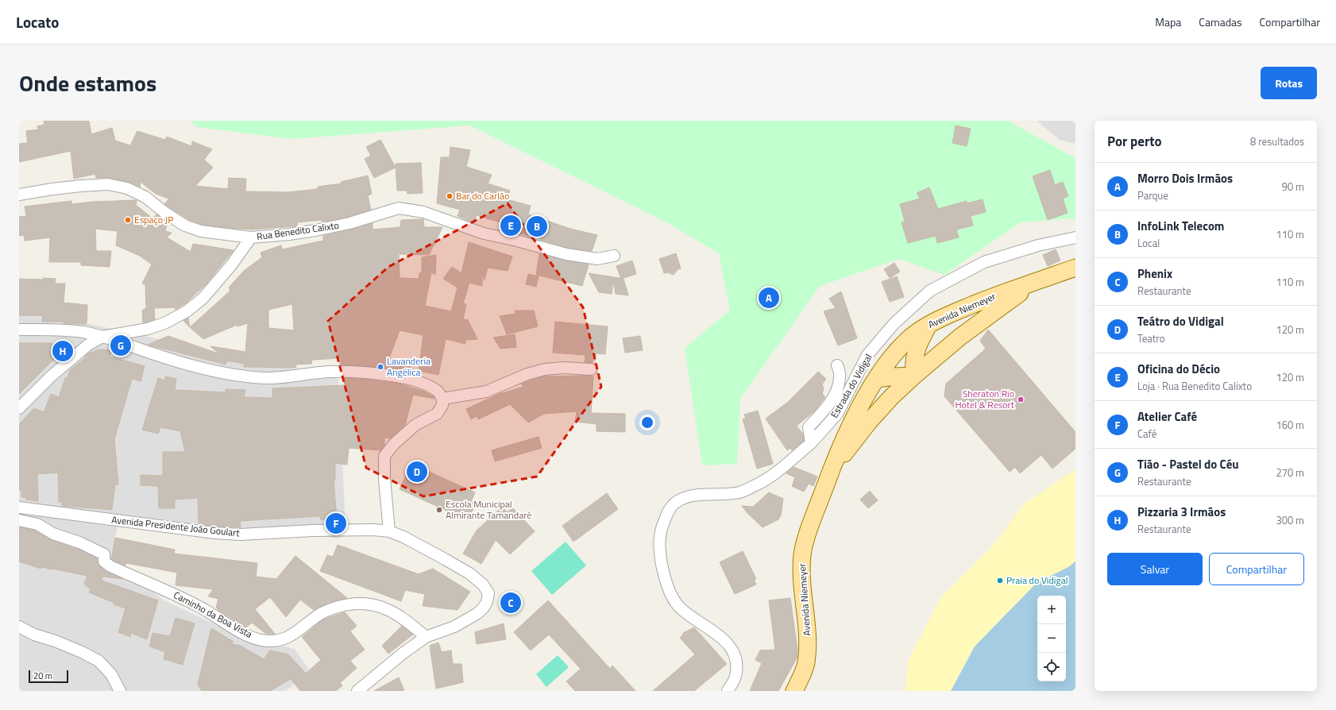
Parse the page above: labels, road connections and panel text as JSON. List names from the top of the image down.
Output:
{
  "streets": {
    "main road": ["Avenida Niemeyer"],
    "street": [
      "Rua Benedito Calixto",
      "Estrada do Vidigal",
      "Avenida Presidente João Goulart",
      "Caminho da Boa Vista"
    ]
  },
  "crossings": [
    ["Avenida Presidente João Goulart", "Caminho da Boa Vista"]
  ],
  "places": [
    "Bar do Carlão",
    "Espaço JP",
    "Lavanderia Angélica",
    "Sheraton Rio Hotel & Resort",
    "Escola Municipal Almirante Tamandaré",
    "Praia do Vidigal"
  ],
  "scale_bar": "20 m",
  "page": {
    "header": "Locato",
    "nav": ["Mapa", "Camadas", "Compartilhar"],
    "title": "Onde estamos",
    "buttons": [
      "Rotas",
      ["Salvar", "Compartilhar"]
    ],
    "heading": ["Por perto", "8 resultados"],
    "list": [
      {
        "mark": "A",
        "name": "Morro Dois Irmãos",
        "note": "Parque",
        "value": "90 m"
      },
      {
        "mark": "B",
        "name": "InfoLink Telecom",
        "note": "Local",
        "value": "110 m"
      },
      {
        "mark": "C",
        "name": "Phenix",
        "note": "Restaurante",
        "value": "110 m"
      },
      {
        "mark": "D",
        "name": "Teátro do Vidigal",
        "note": "Teatro",
        "value": "120 m"
      },
      {
        "mark": "E",
        "name": "Oficina do Décio",
        "note": "Loja · Rua Benedito Calixto",
        "value": "120 m"
      },
      {
        "mark": "F",
        "name": "Atelier Café",
        "note": "Café",
        "value": "160 m"
      },
      {
        "mark": "G",
        "name": "Tião - Pastel do Céu",
        "note": "Restaurante",
        "value": "270 m"
      },
      {
        "mark": "H",
        "name": "Pizzaria 3 Irmãos",
        "note": "Restaurante",
        "value": "300 m"
      }
    ],
    "pins": [
      "E",
      "B",
      "A",
      "G",
      "H",
      "D",
      "F",
      "C"
    ],
    "map_buttons": ["+", "−"],
    "scale": "20 m"
  }
}
